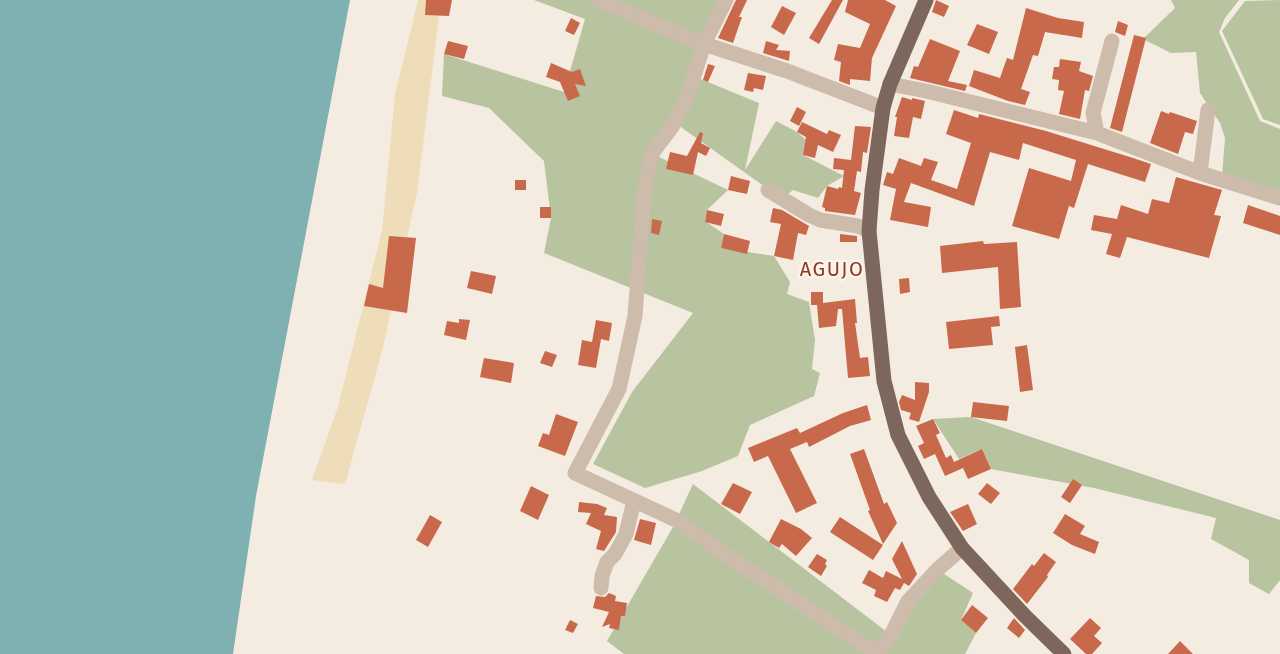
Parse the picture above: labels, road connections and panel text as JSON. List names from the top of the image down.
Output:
{
  "districts": ["AGUJO"]
}
